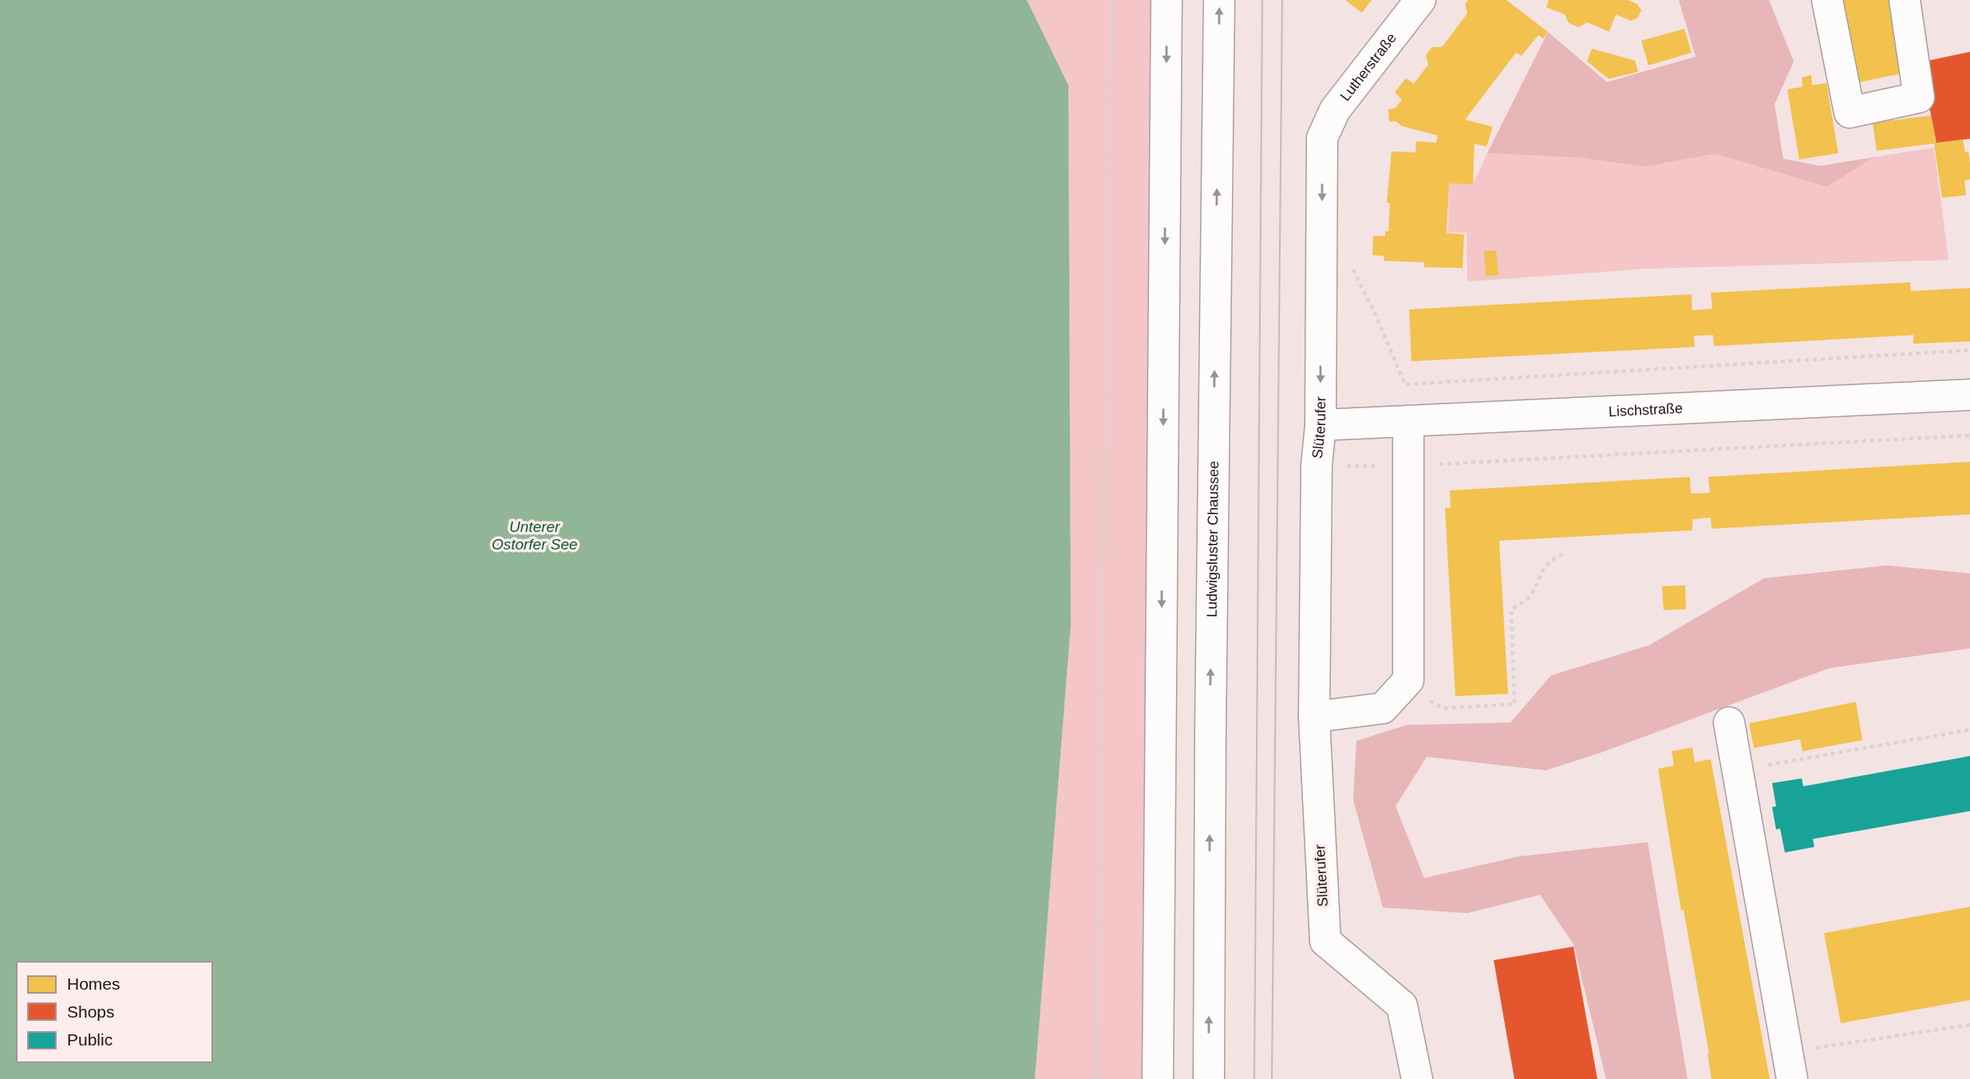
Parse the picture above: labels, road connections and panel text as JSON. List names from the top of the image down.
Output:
{
  "streets": {
    "street": [
      "Lutherstraße",
      "Lischstraße",
      "Slüterufer",
      "Ludwigsluster Chaussee"
    ]
  },
  "crossings": [
    ["Lutherstraße", "Slüterufer"],
    ["Lischstraße", "Slüterufer"]
  ],
  "water": ["Unterer Ostorfer See"],
  "legend": ["Homes", "Shops", "Public"]
}
